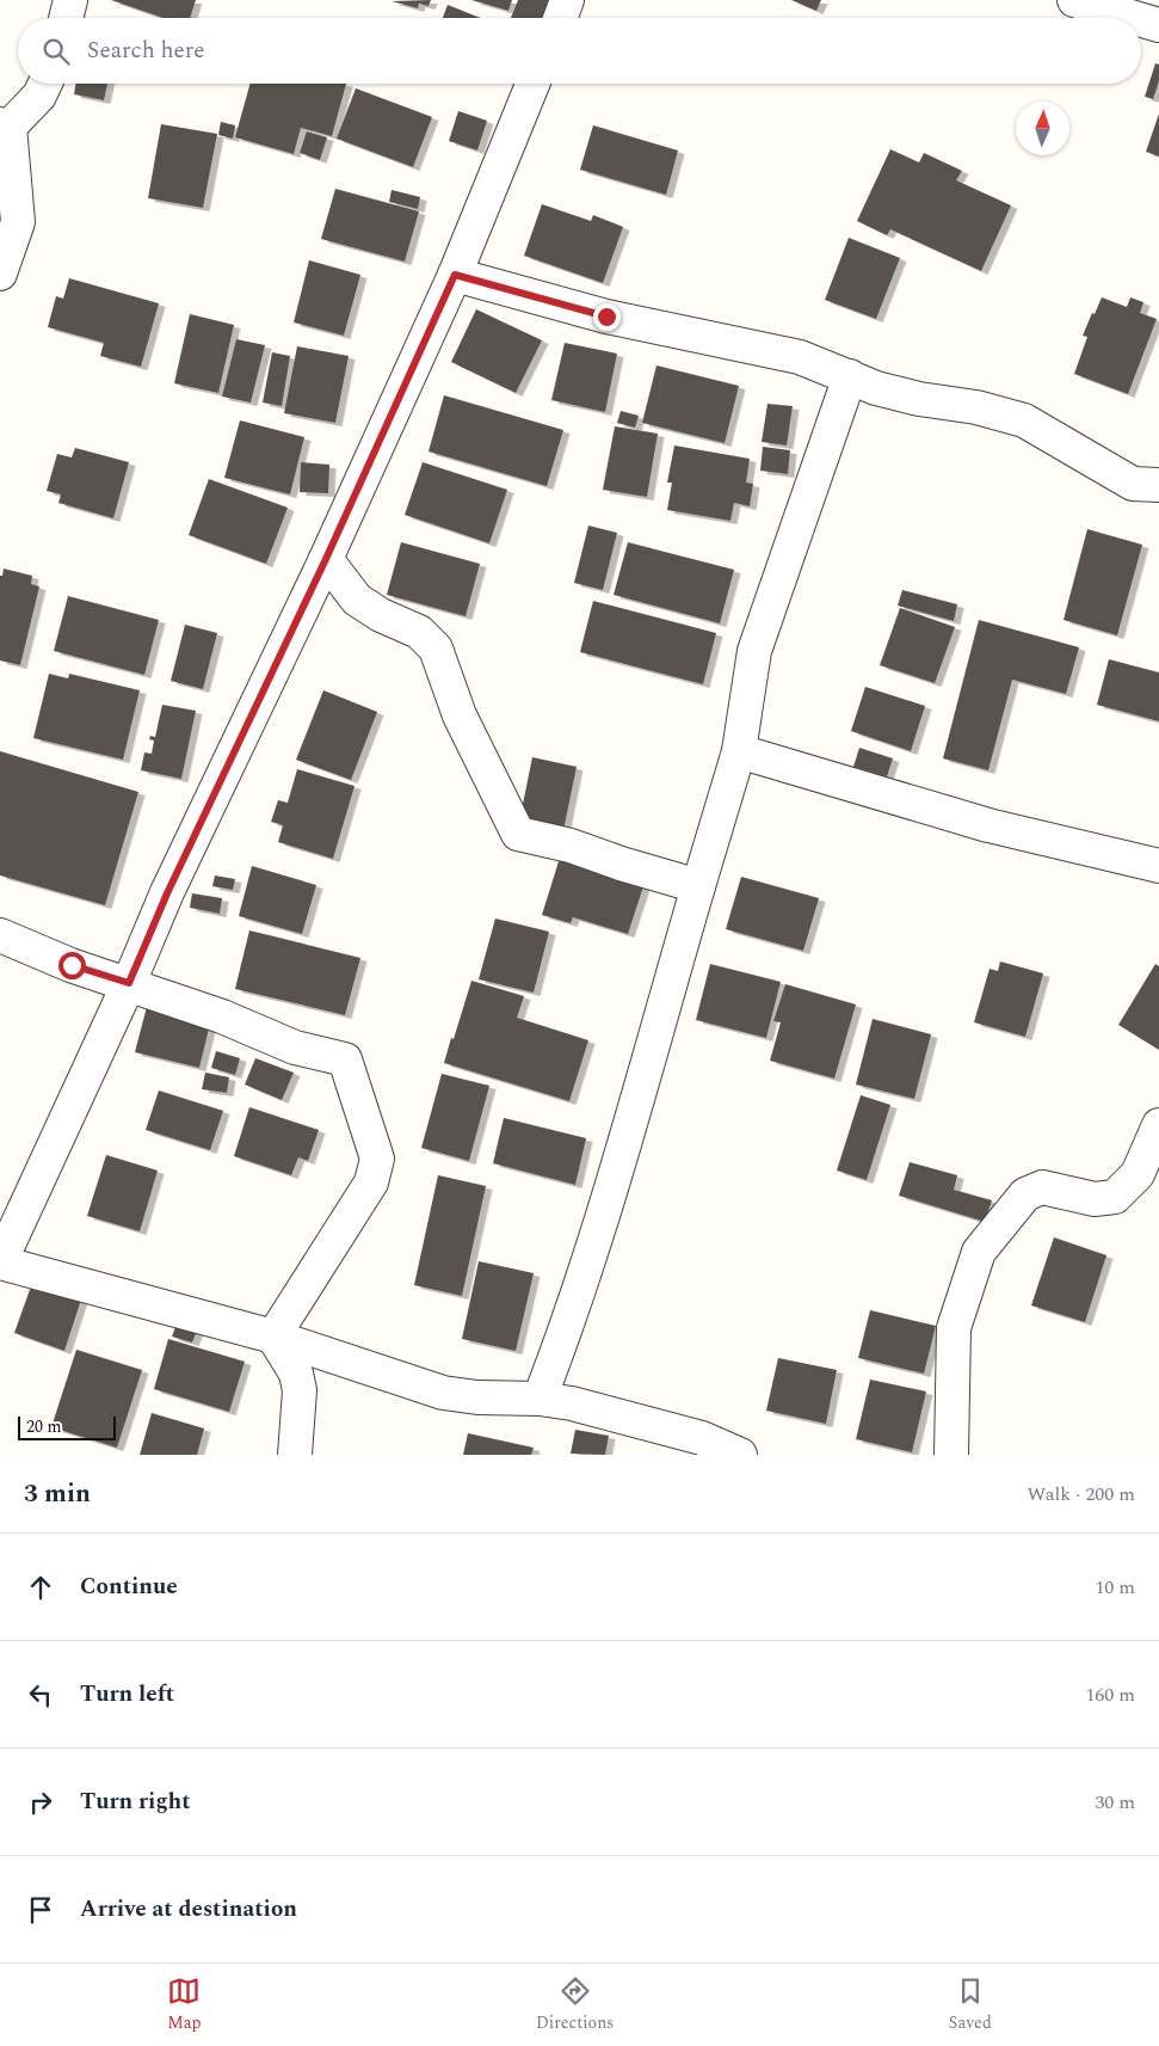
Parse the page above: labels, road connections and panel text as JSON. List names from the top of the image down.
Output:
{
  "scale_bar": "20 m",
  "north": "top",
  "page": {
    "search": "Search here",
    "scale": "20 m",
    "heading": ["3 min", "Walk · 200 m"],
    "list": [
      ["Continue", "10 m"],
      ["Turn left", "160 m"],
      ["Turn right", "30 m"],
      "Arrive at destination"
    ],
    "nav": ["Map", "Directions", "Saved"]
  }
}
